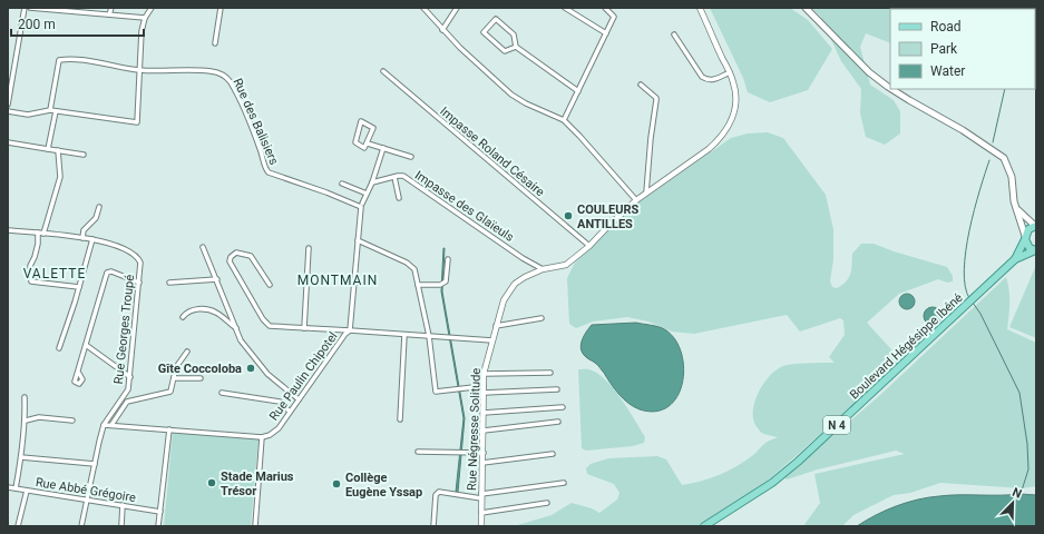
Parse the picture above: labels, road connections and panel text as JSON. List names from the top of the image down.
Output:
{
  "streets": {
    "main road": ["Boulevard Hégésippe Ibéné", "N 4"],
    "street": [
      "Rue des Balisiers",
      "Impasse Roland Césaire",
      "Impasse des Glaïeuls",
      "Rue Georges Troupé",
      "Rue Paulin Chipotel",
      "Rue Négresse Solitude",
      "Rue Abbé Grégoire"
    ]
  },
  "crossings": [
    ["Impasse Roland Césaire", "Rue Négresse Solitude"],
    ["Impasse des Glaïeuls", "Rue Négresse Solitude"],
    ["Rue Georges Troupé", "Rue Abbé Grégoire"],
    ["Rue Paulin Chipotel", "Rue Négresse Solitude"]
  ],
  "districts": ["VALETTE", "MONTMAIN"],
  "places": [
    "COULEURS ANTILLES",
    "Gîte Coccoloba",
    "Stade Marius Trésor",
    "Collège Eugène Yssap"
  ],
  "legend": ["Road", "Park", "Water"],
  "scale_bar": "200 m",
  "north": "top right"
}
